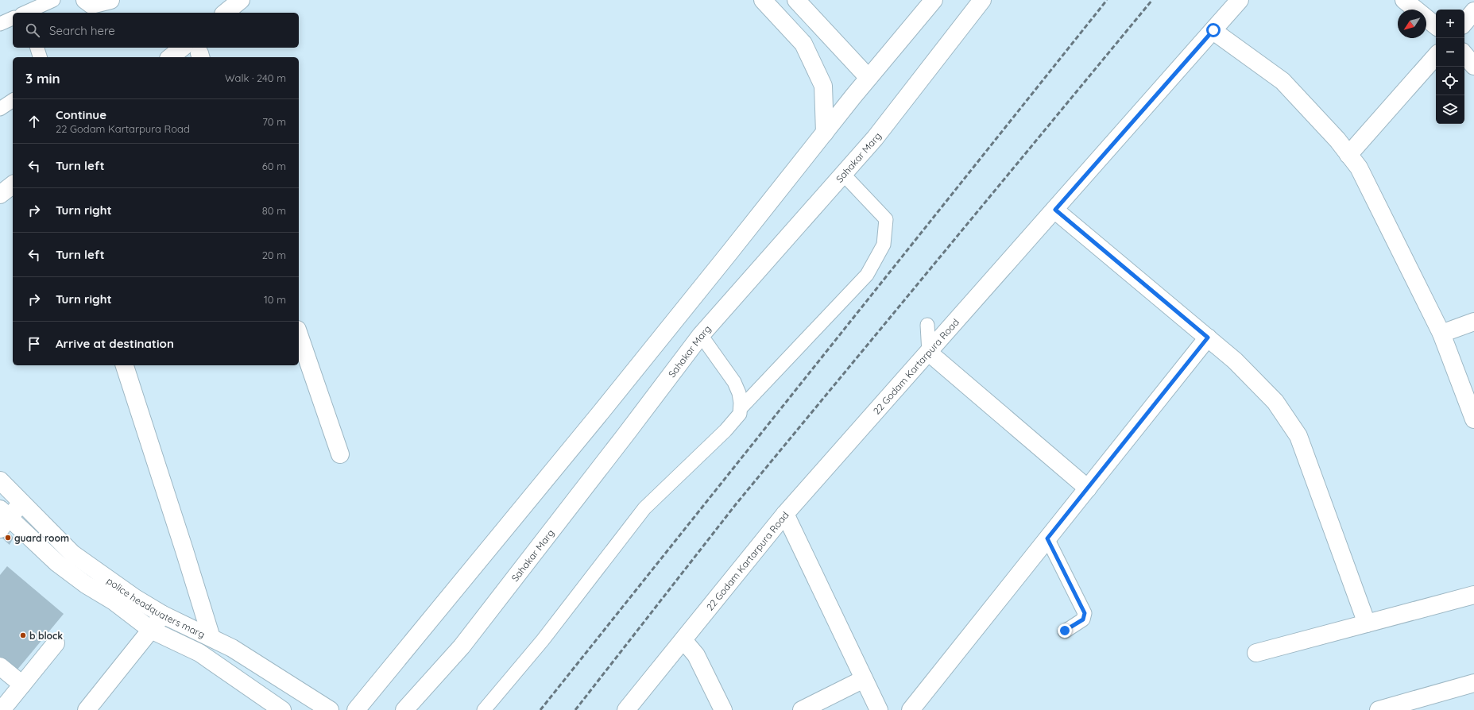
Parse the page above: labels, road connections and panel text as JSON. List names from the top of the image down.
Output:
{
  "streets": {
    "street": ["Sahakar Marg", "22 Godam Kartarpura Road", "police headquaters marg"]
  },
  "places": ["guard room", "b block"],
  "north": "bottom left",
  "page": {
    "map_buttons": ["+", "−"],
    "search": "Search here",
    "heading": ["3 min", "Walk · 240 m"],
    "list": [
      ["Continue", "22 Godam Kartarpura Road", "70 m"],
      ["Turn left", "60 m"],
      ["Turn right", "80 m"],
      ["Turn left", "20 m"],
      ["Turn right", "10 m"],
      "Arrive at destination"
    ]
  }
}
